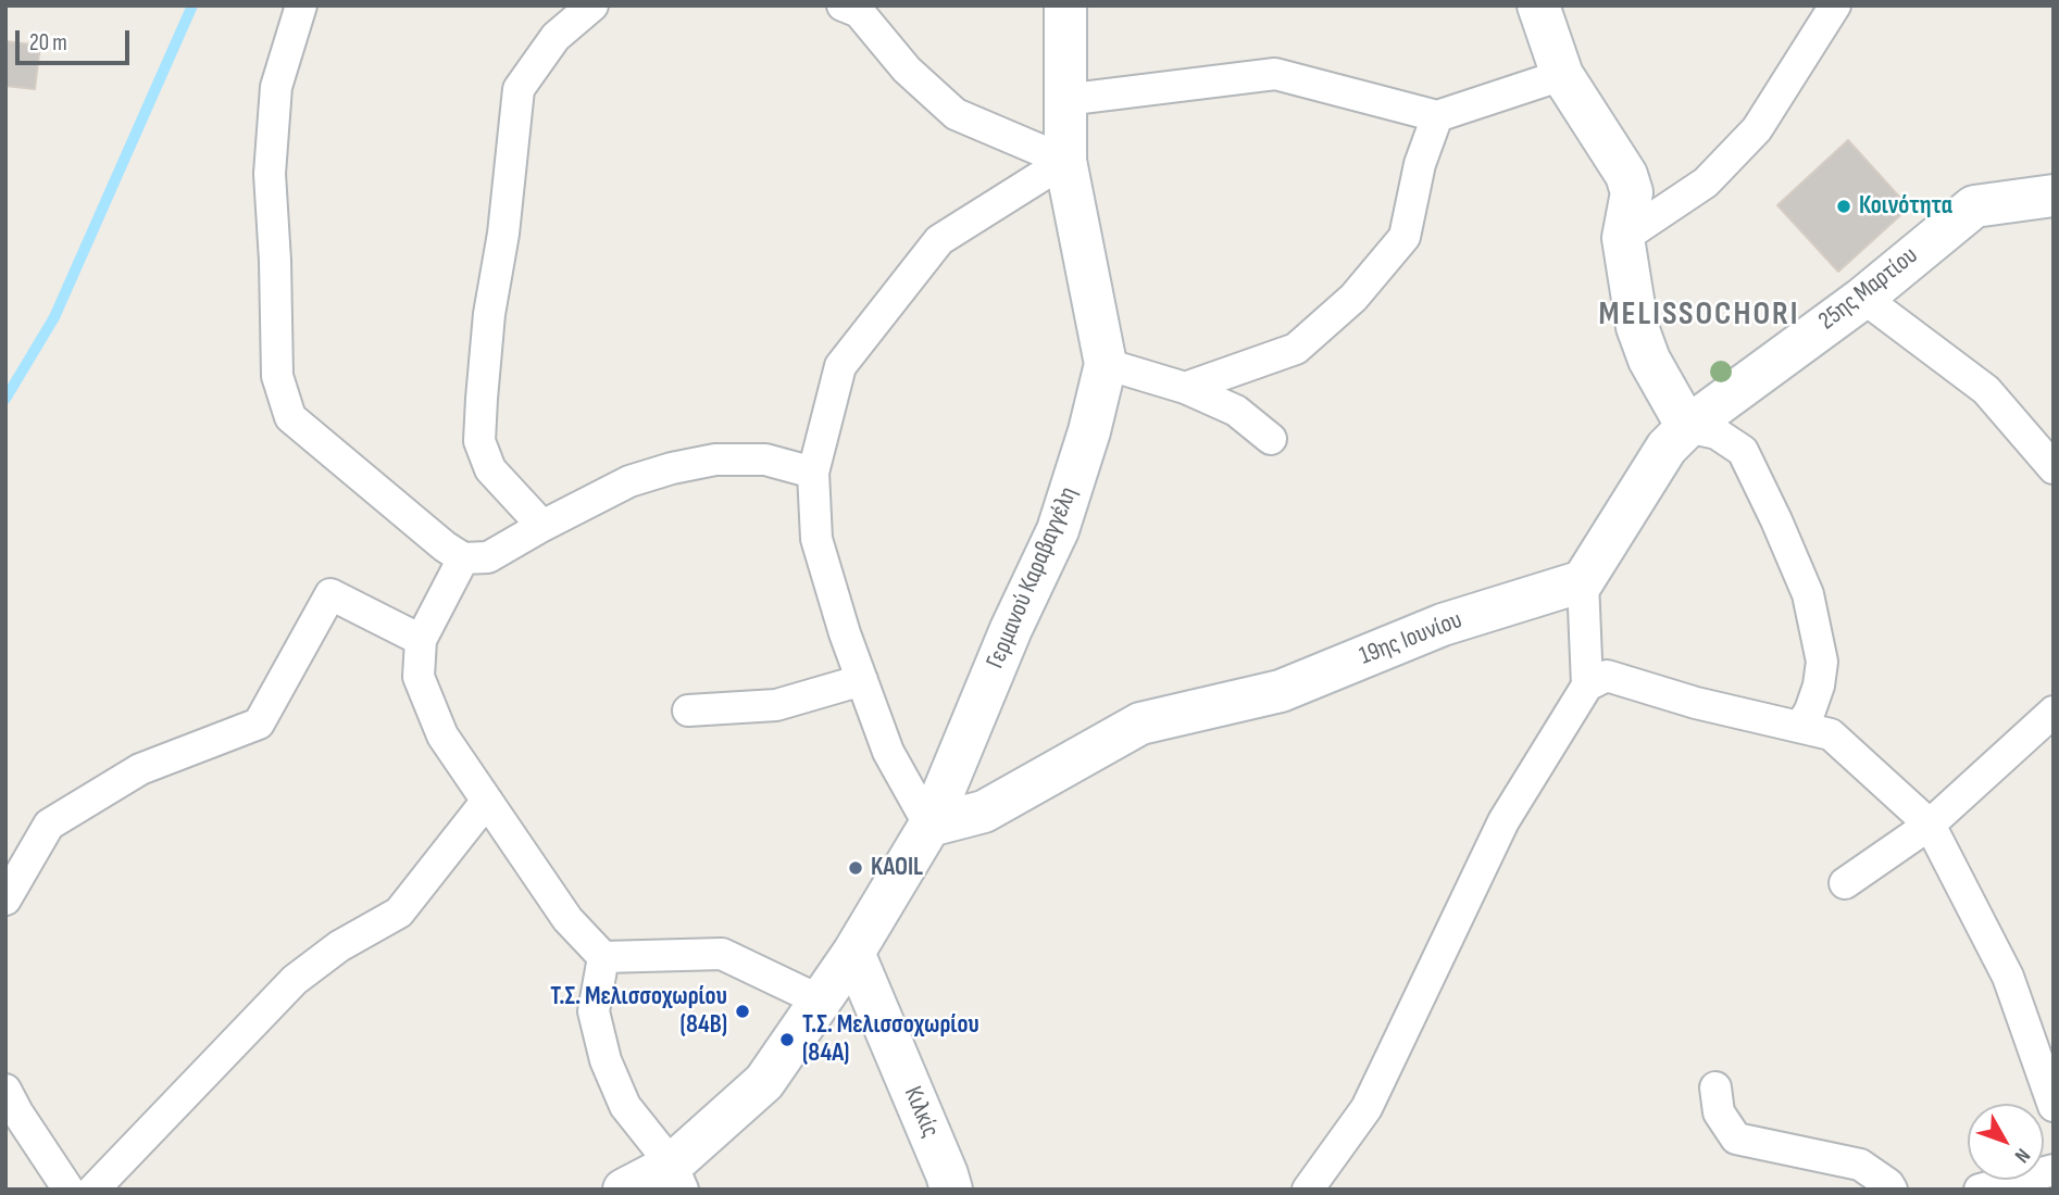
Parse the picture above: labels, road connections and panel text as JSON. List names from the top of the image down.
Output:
{
  "streets": {
    "main road": [
      "25ης Μαρτίου",
      "Γερμανού Καραβαγγέλη",
      "19ης Ιουνίου",
      "Κιλκίς"
    ]
  },
  "crossings": [
    ["Γερμανού Καραβαγγέλη", "19ης Ιουνίου"],
    ["Γερμανού Καραβαγγέλη", "Κιλκίς"]
  ],
  "districts": ["MELISSOCHORI"],
  "places": [
    "Κοινότητα",
    "KAOIL",
    "Τ.Σ. Μελισσοχωρίου (84Β)",
    "Τ.Σ. Μελισσοχωρίου (84Α)"
  ],
  "scale_bar": "20 m",
  "north": "bottom right"
}
